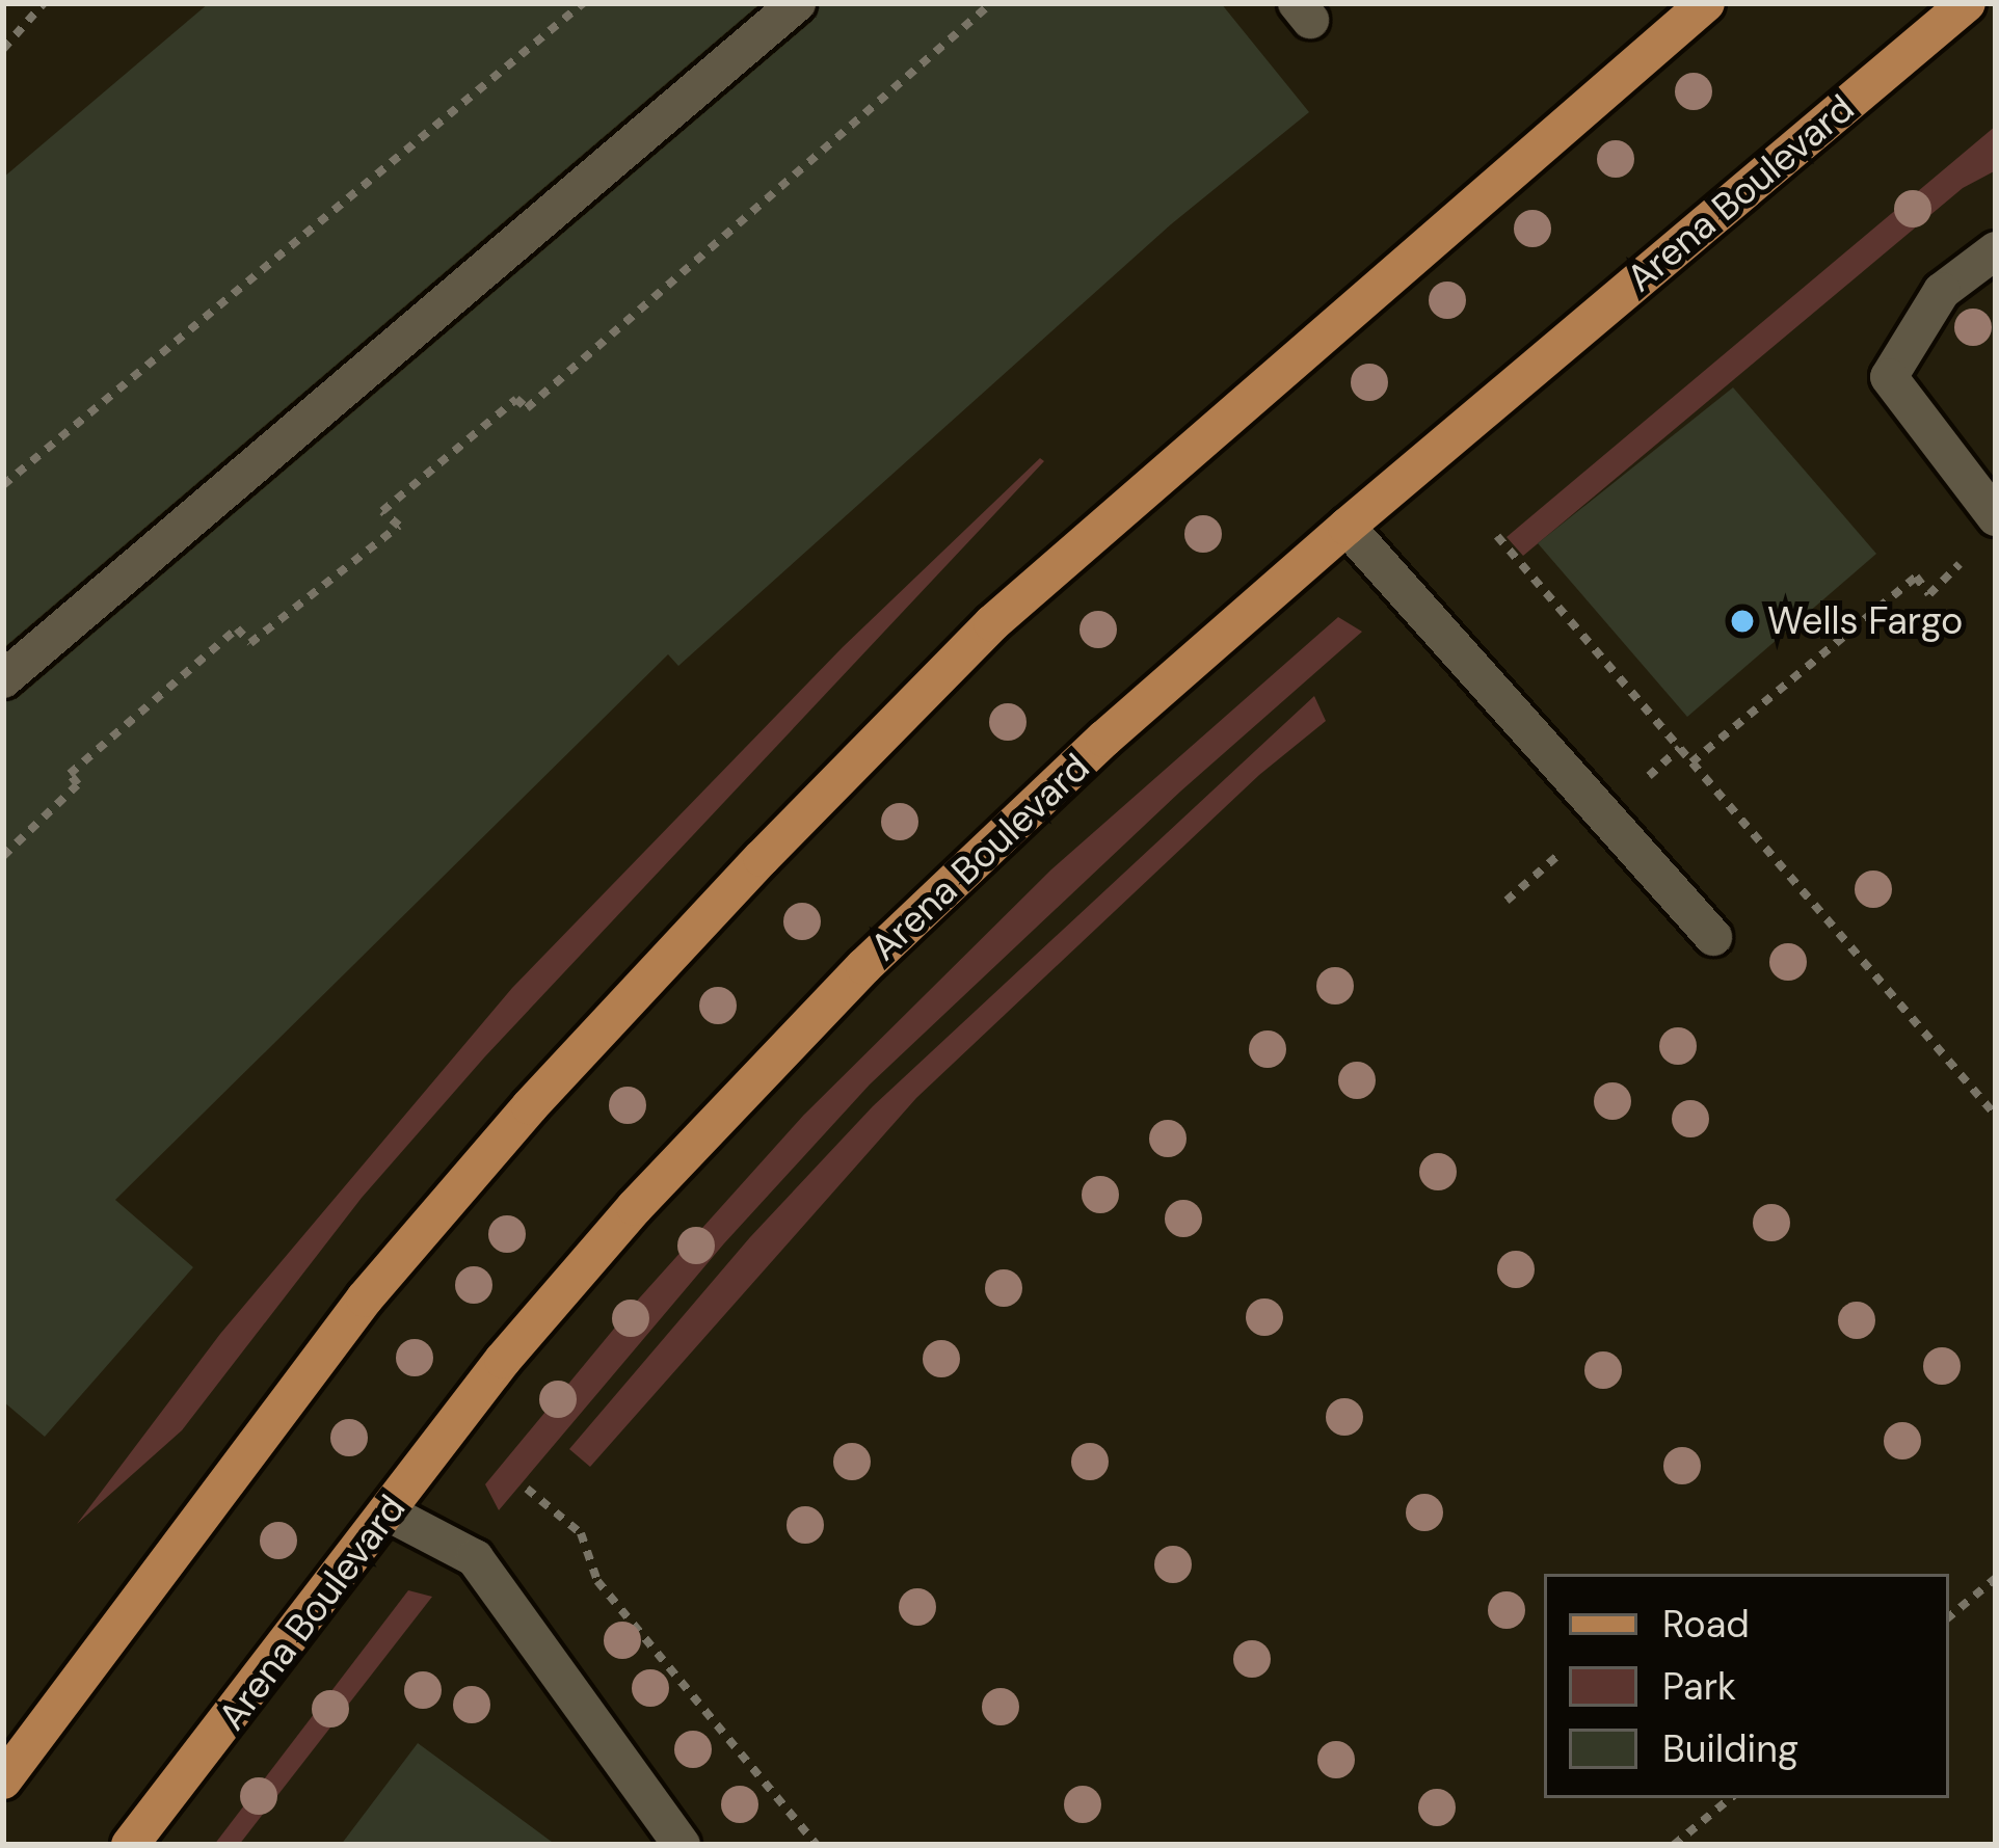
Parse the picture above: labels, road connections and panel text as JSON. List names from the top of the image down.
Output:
{
  "streets": {
    "main road": ["Arena Boulevard"]
  },
  "places": ["Wells Fargo"],
  "legend": ["Road", "Park", "Building"]
}
